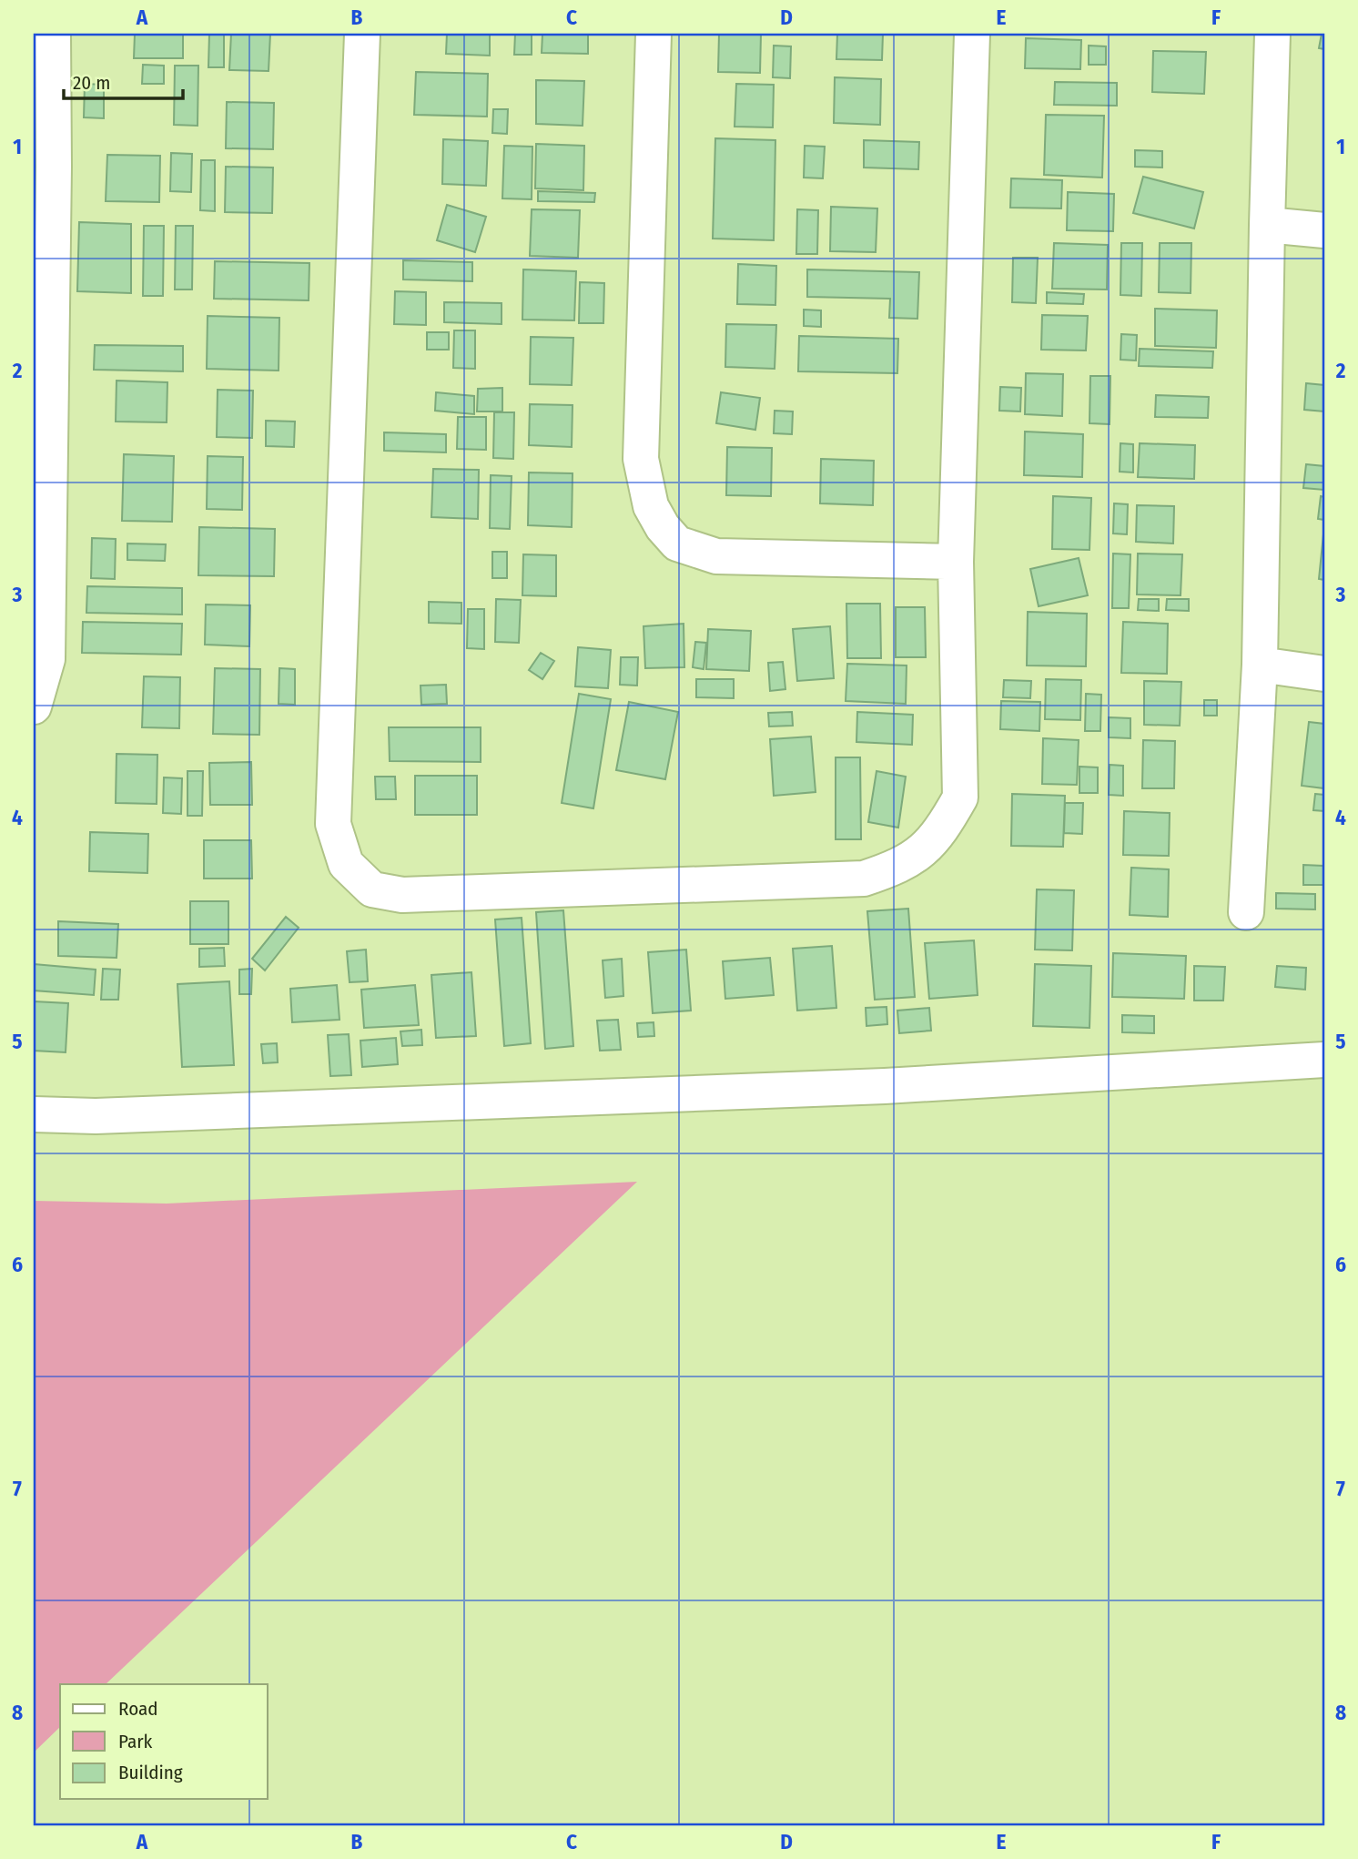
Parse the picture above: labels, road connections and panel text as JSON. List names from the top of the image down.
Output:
{
  "legend": ["Road", "Park", "Building"],
  "scale_bar": "20 m",
  "grid": {
    "columns": [
      "A",
      "B",
      "C",
      "D",
      "E",
      "F"
    ],
    "rows": [
      "1",
      "2",
      "3",
      "4",
      "5",
      "6",
      "7",
      "8"
    ]
  }
}
